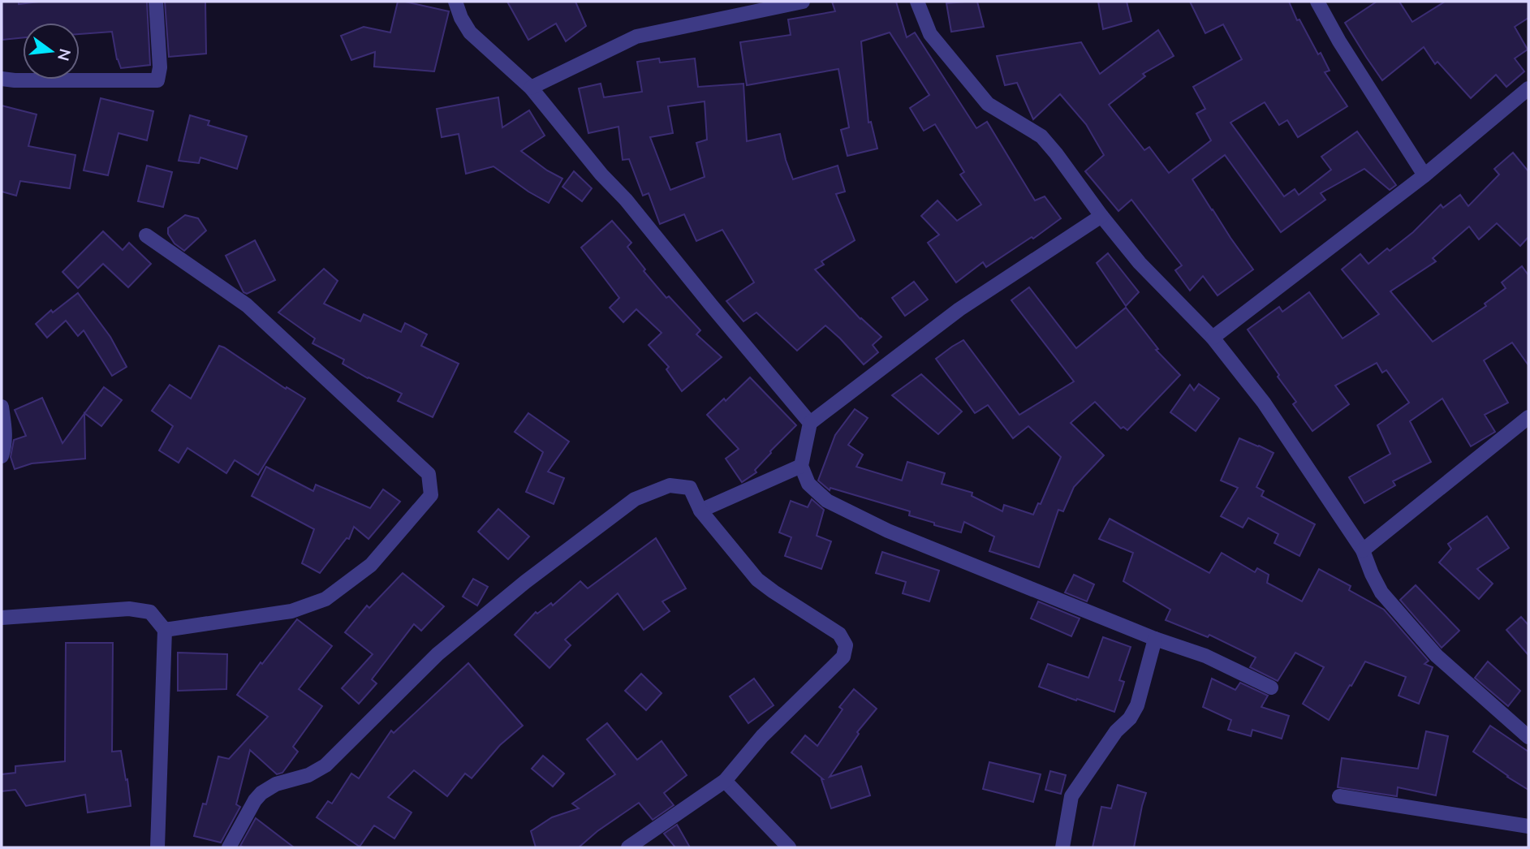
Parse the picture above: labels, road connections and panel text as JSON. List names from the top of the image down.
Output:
{
  "north": "right"
}
